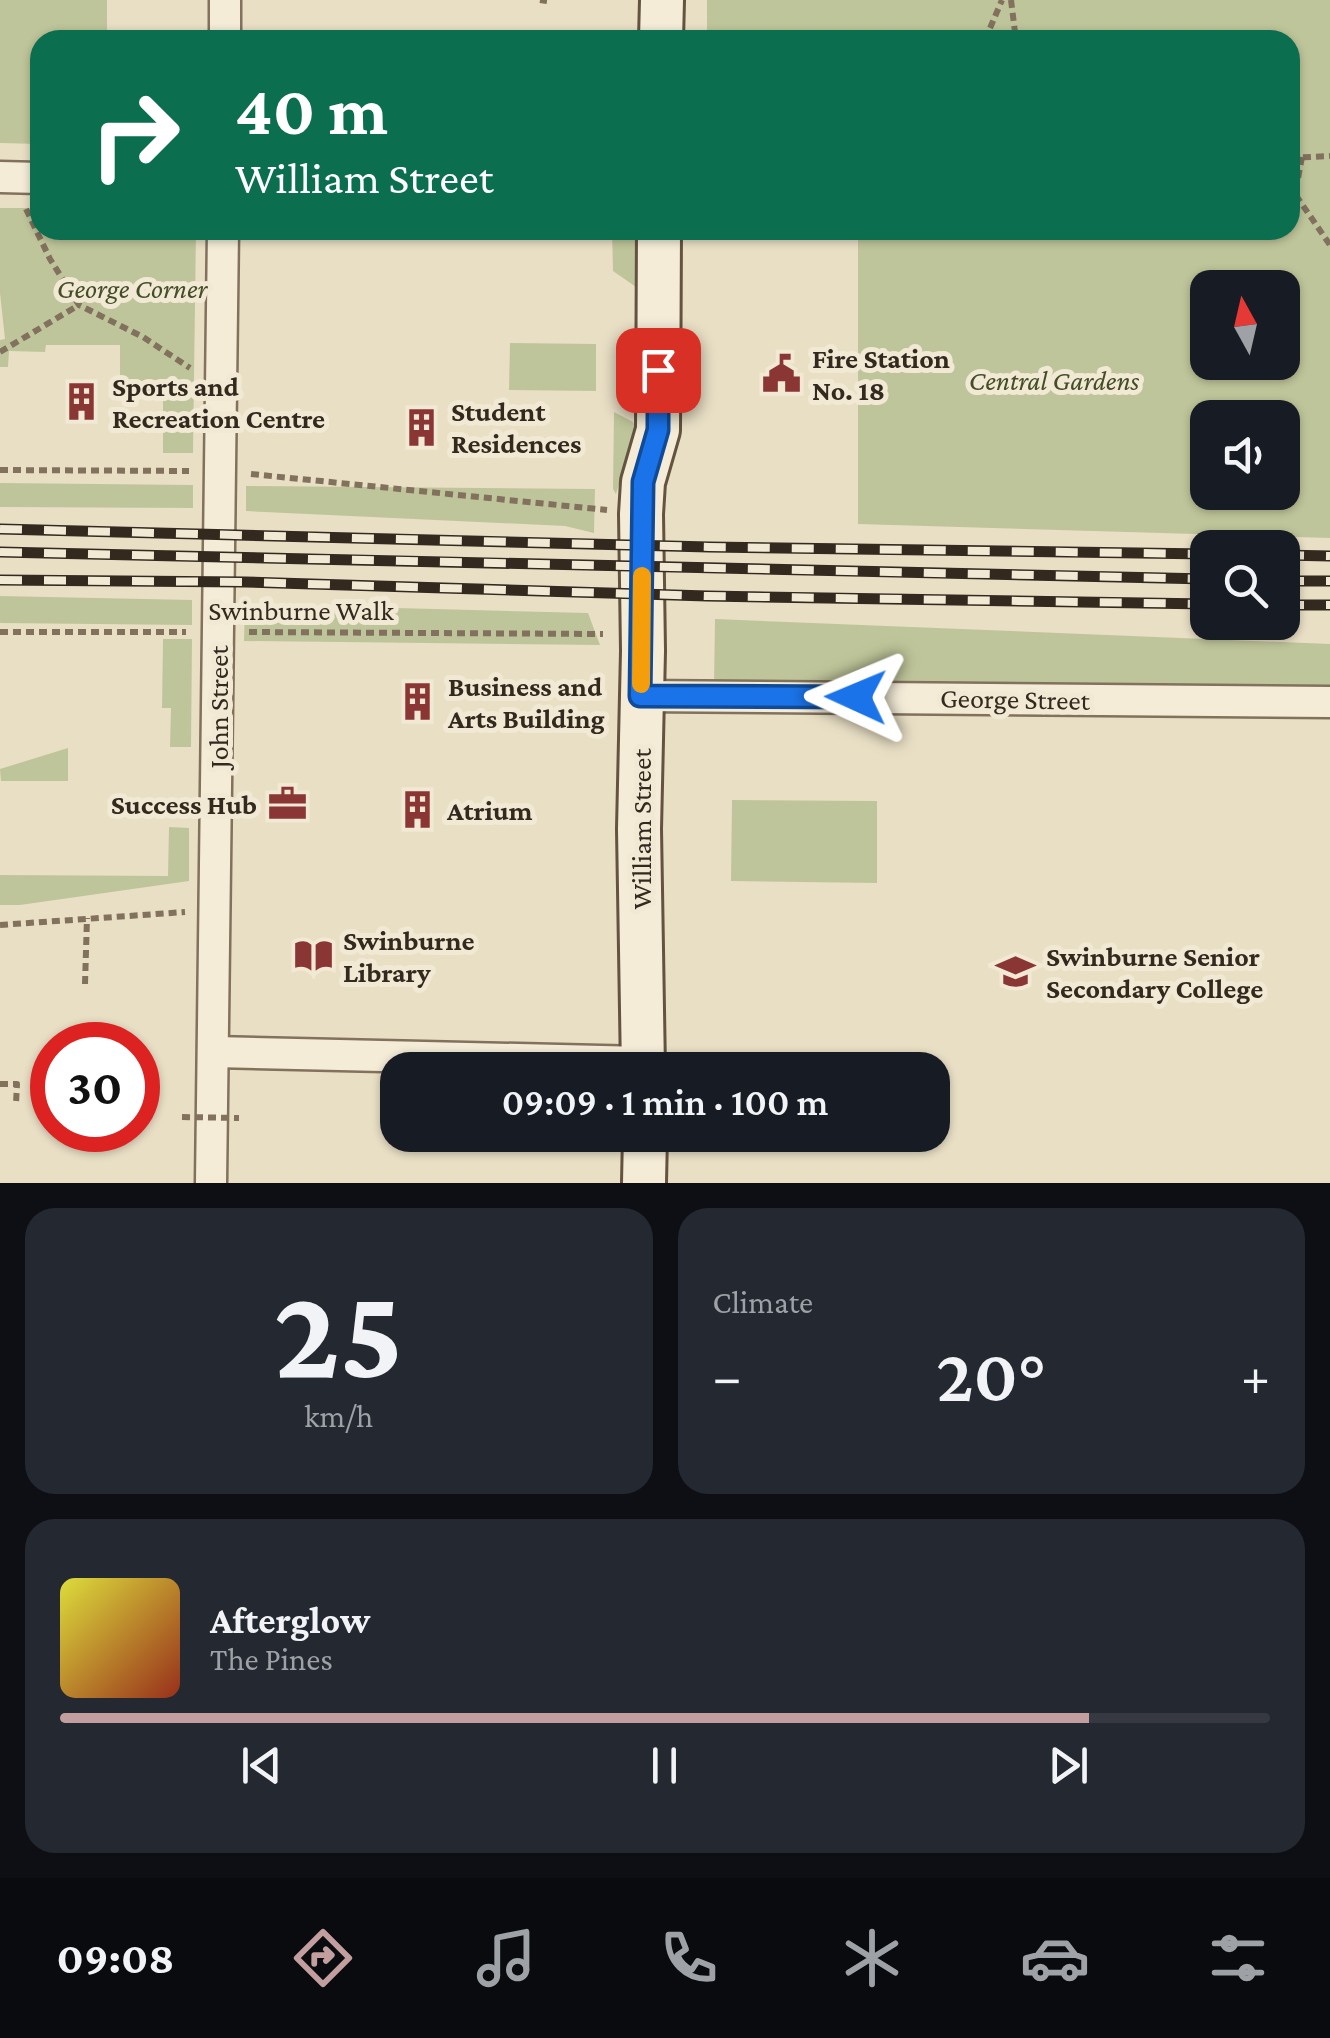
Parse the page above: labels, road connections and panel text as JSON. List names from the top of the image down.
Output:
{
  "streets": {
    "street": ["George Street", "John Street", "William Street"],
    "path": ["Swinburne Walk"]
  },
  "crossings": [
    ["Swinburne Walk", "John Street"],
    ["George Street", "William Street"]
  ],
  "parks": ["George Corner", "Central Gardens"],
  "places": {
    "public building": ["Fire Station No. 18"],
    "building": [
      "Sports and Recreation Centre",
      "Student Residences",
      "Business and Arts Building",
      "Atrium"
    ],
    "office": ["Success Hub"],
    "library": ["Swinburne Library"],
    "school or university": ["Swinburne Senior Secondary College"]
  },
  "north": "top",
  "page": {
    "turn": ["40 m", "William Street"],
    "limit": "30",
    "trip": "09:09 · 1 min · 100 m",
    "tile": [
      ["25", "km/h"],
      "Climate"
    ],
    "heat": ["−", "20°", "+"],
    "song": ["Afterglow", "The Pines"],
    "tabs": "09:08"
  }
}
